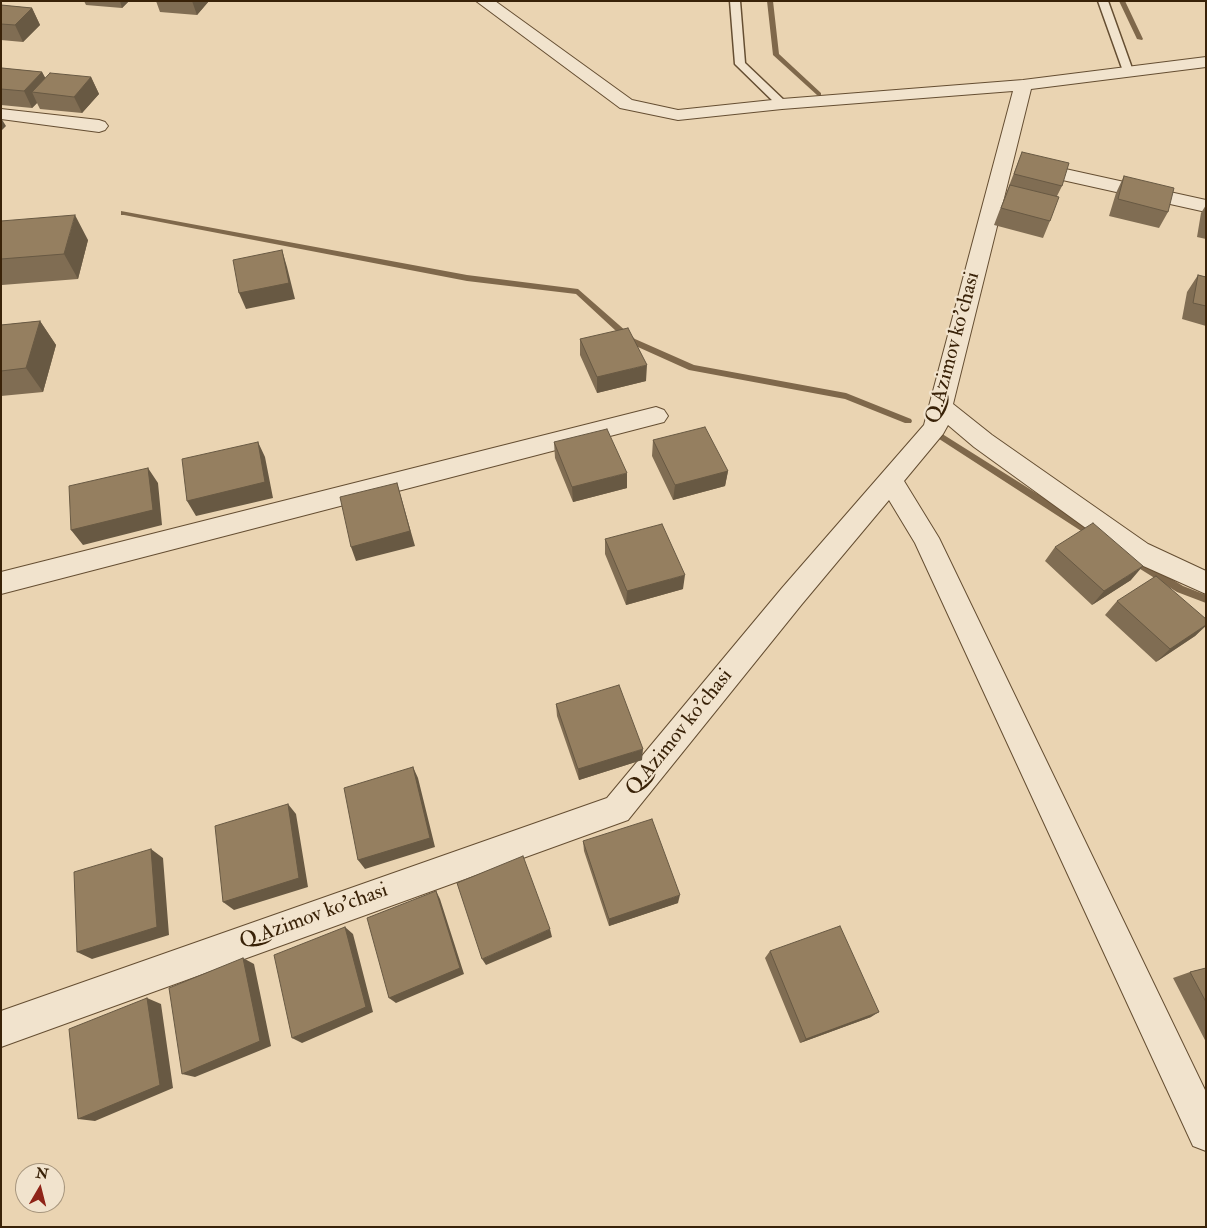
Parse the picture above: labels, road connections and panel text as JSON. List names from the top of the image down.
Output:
{
  "streets": {
    "street": ["Q.Azimov ko'chasi"]
  },
  "north": "top"
}
